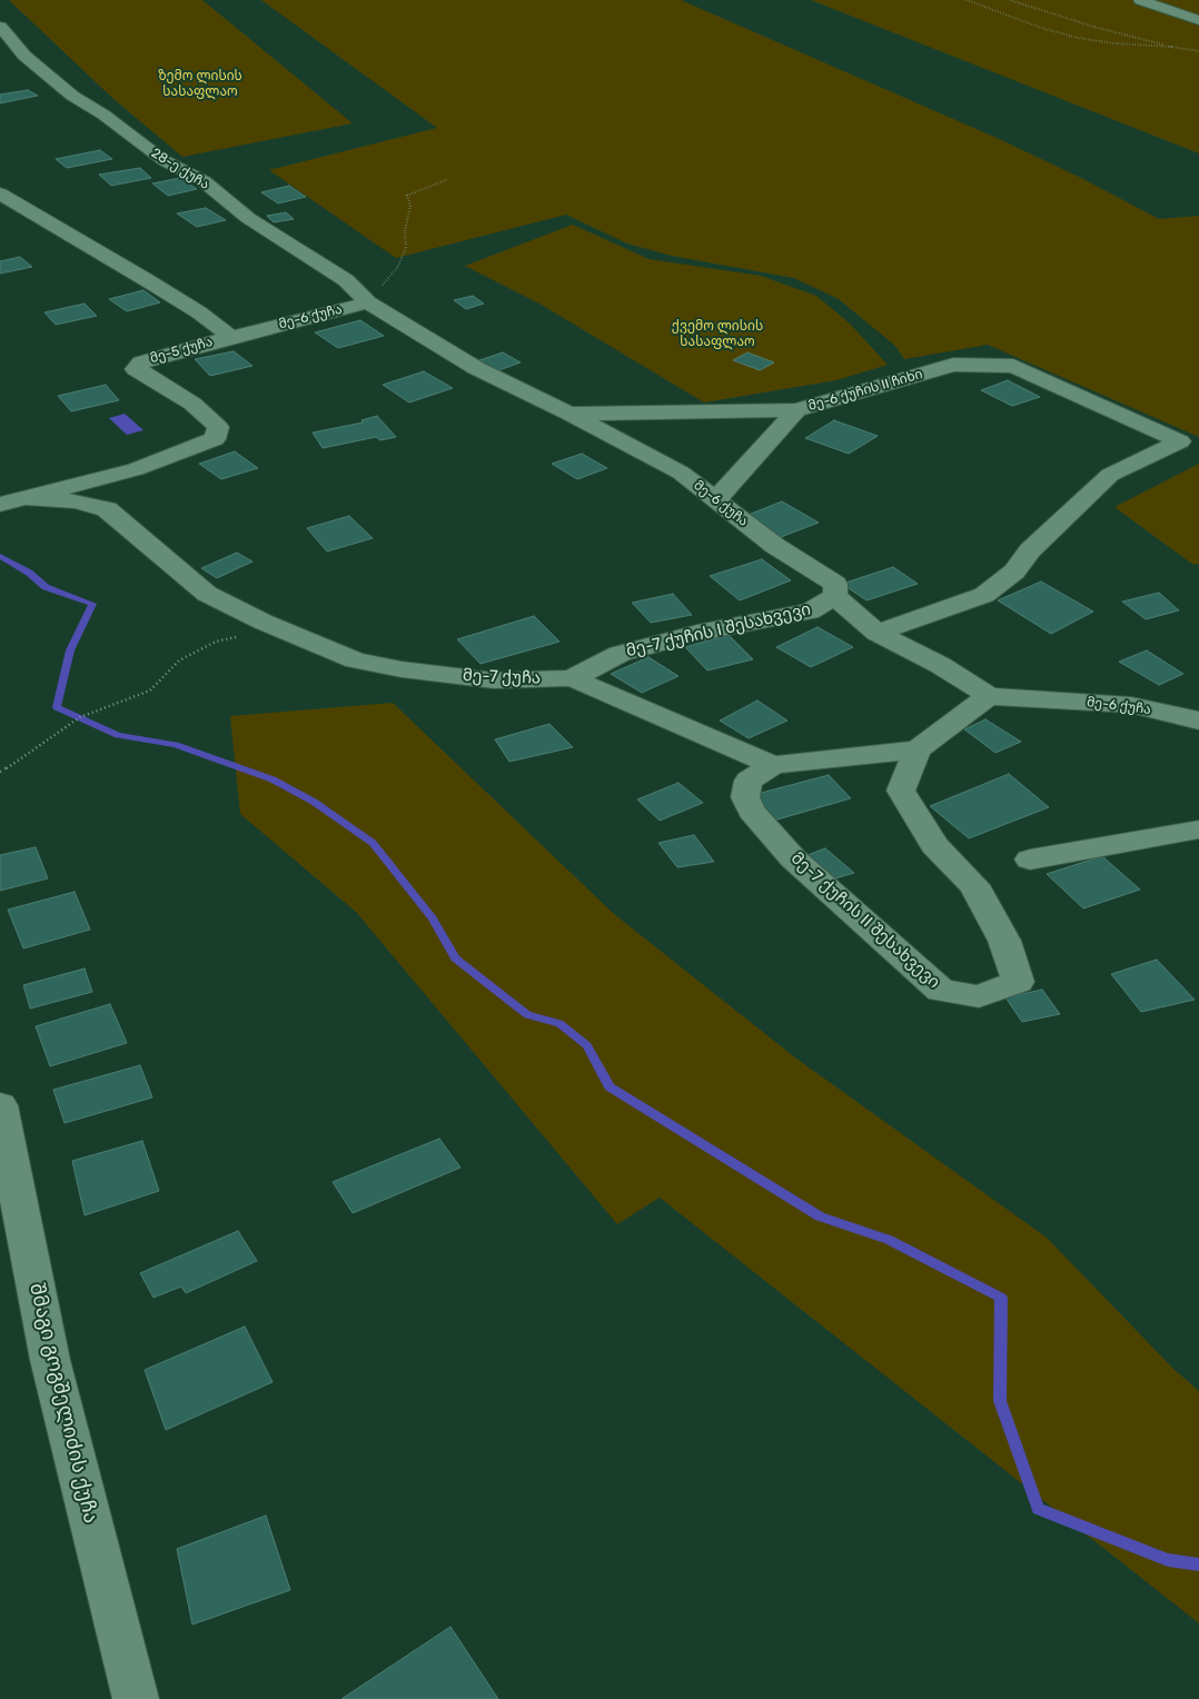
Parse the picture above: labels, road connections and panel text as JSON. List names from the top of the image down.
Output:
{
  "streets": {
    "street": [
      "28-ე ქუჩა",
      "მე-6 ქუჩა",
      "მე-5 ქუჩა",
      "მე-6 ქუჩის II ჩიხი",
      "მე-7 ქუჩის I შესახვევი",
      "მე-7 ქუჩა",
      "მე-7 ქუჩის II შესახვევი",
      "შმაგი გოგშელიძის ქუჩა"
    ]
  },
  "crossings": [
    ["28-ე ქუჩა", "მე-6 ქუჩა"],
    ["მე-6 ქუჩა", "მე-5 ქუჩა"],
    ["მე-6 ქუჩა", "მე-6 ქუჩის II ჩიხი"],
    ["მე-6 ქუჩა", "მე-7 ქუჩის I შესახვევი"],
    ["მე-5 ქუჩა", "მე-7 ქუჩა"],
    ["მე-7 ქუჩის I შესახვევი", "მე-7 ქუჩა"],
    ["მე-7 ქუჩა", "მე-7 ქუჩის II შესახვევი"]
  ],
  "parks": ["ზემო ლისის სასაფლაო", "ქვემო ლისის სასაფლაო"]
}
